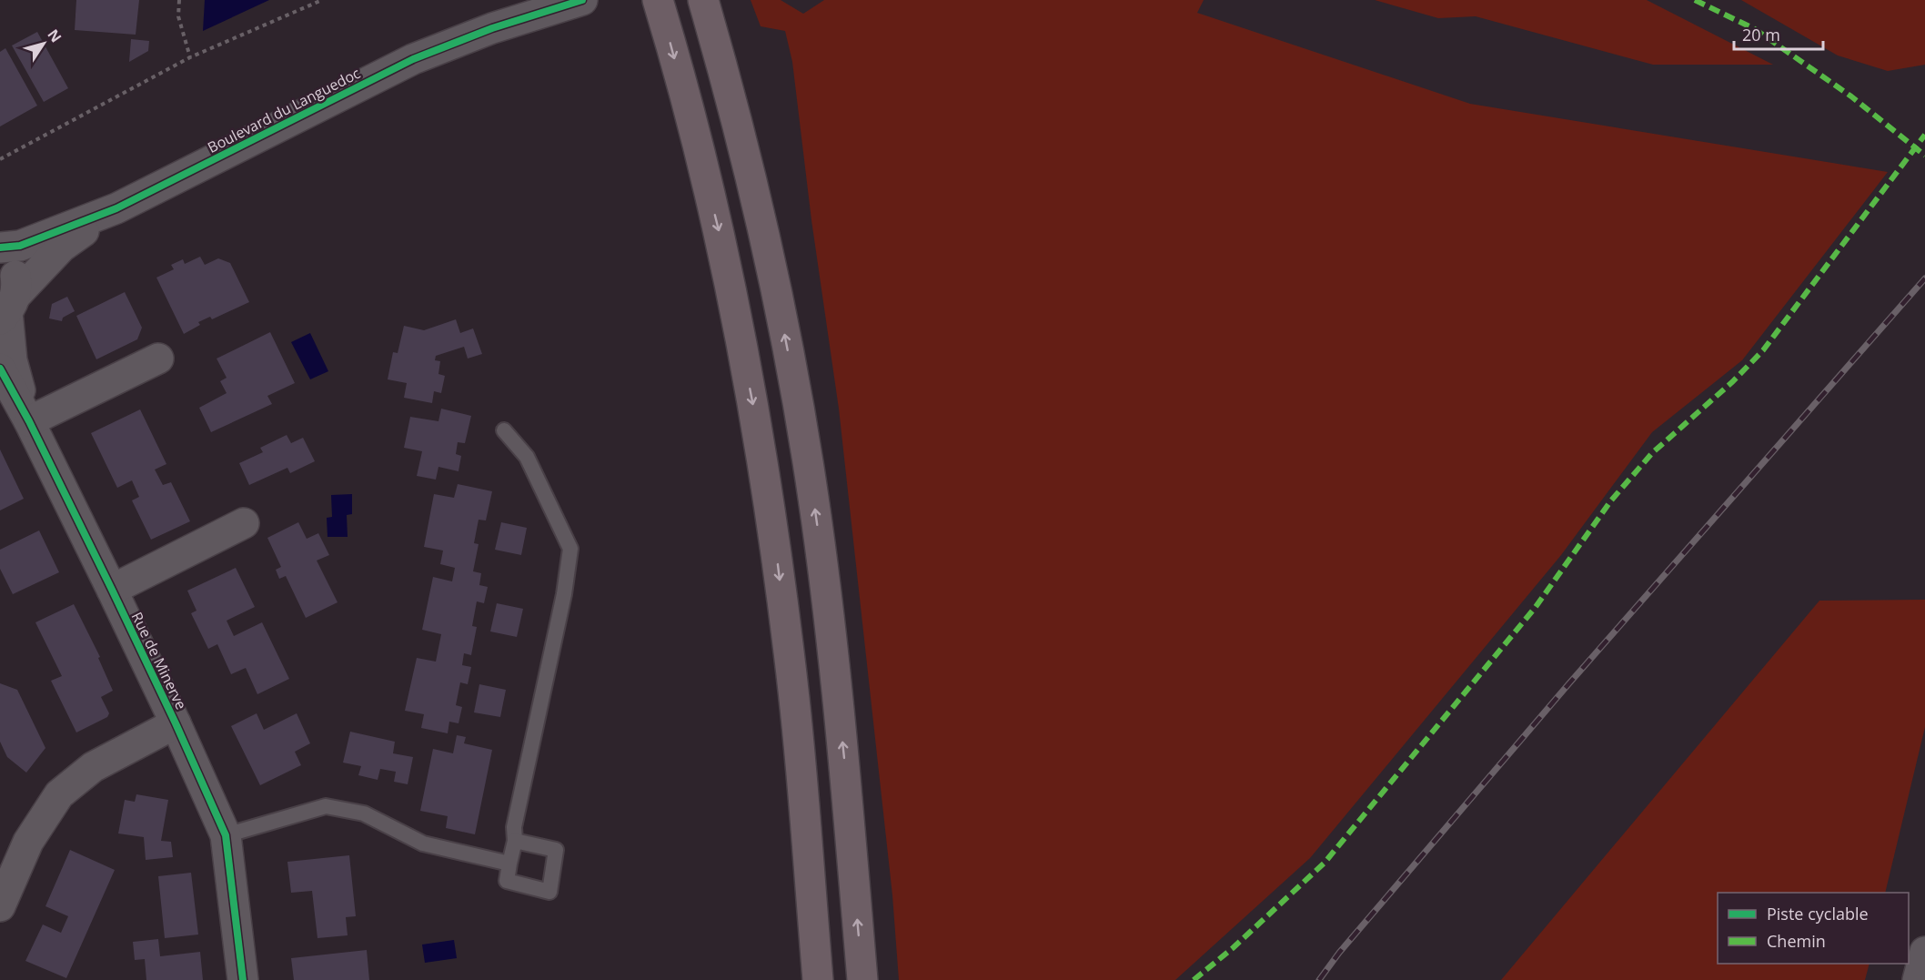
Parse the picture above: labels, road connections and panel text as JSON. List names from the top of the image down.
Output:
{
  "streets": {
    "street": ["Boulevard du Languedoc", "Rue de Minerve"]
  },
  "crossings": [
    ["Boulevard du Languedoc", "Rue de Minerve"]
  ],
  "legend": ["Piste cyclable", "Chemin"],
  "scale_bar": "20 m",
  "north": "top right"
}
